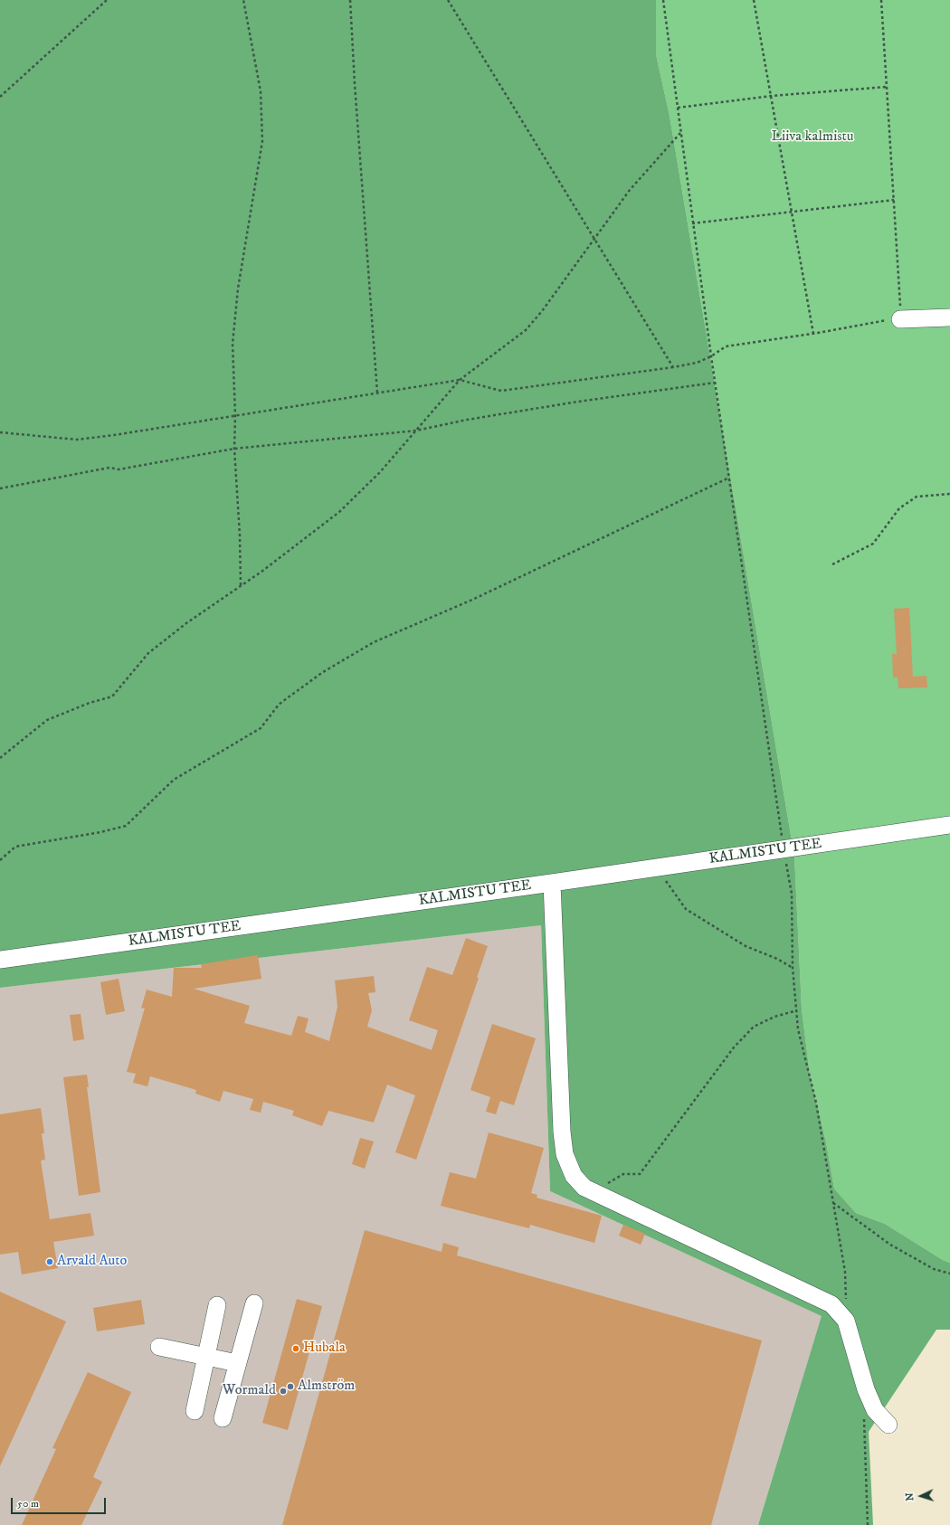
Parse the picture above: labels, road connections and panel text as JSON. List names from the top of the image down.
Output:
{
  "streets": {
    "street": ["KALMISTU TEE"]
  },
  "parks": ["Liiva kalmistu"],
  "places": [
    "Arvald Auto",
    "Hubala",
    "Almström",
    "Wormald"
  ],
  "scale_bar": "50 m",
  "north": "left"
}
